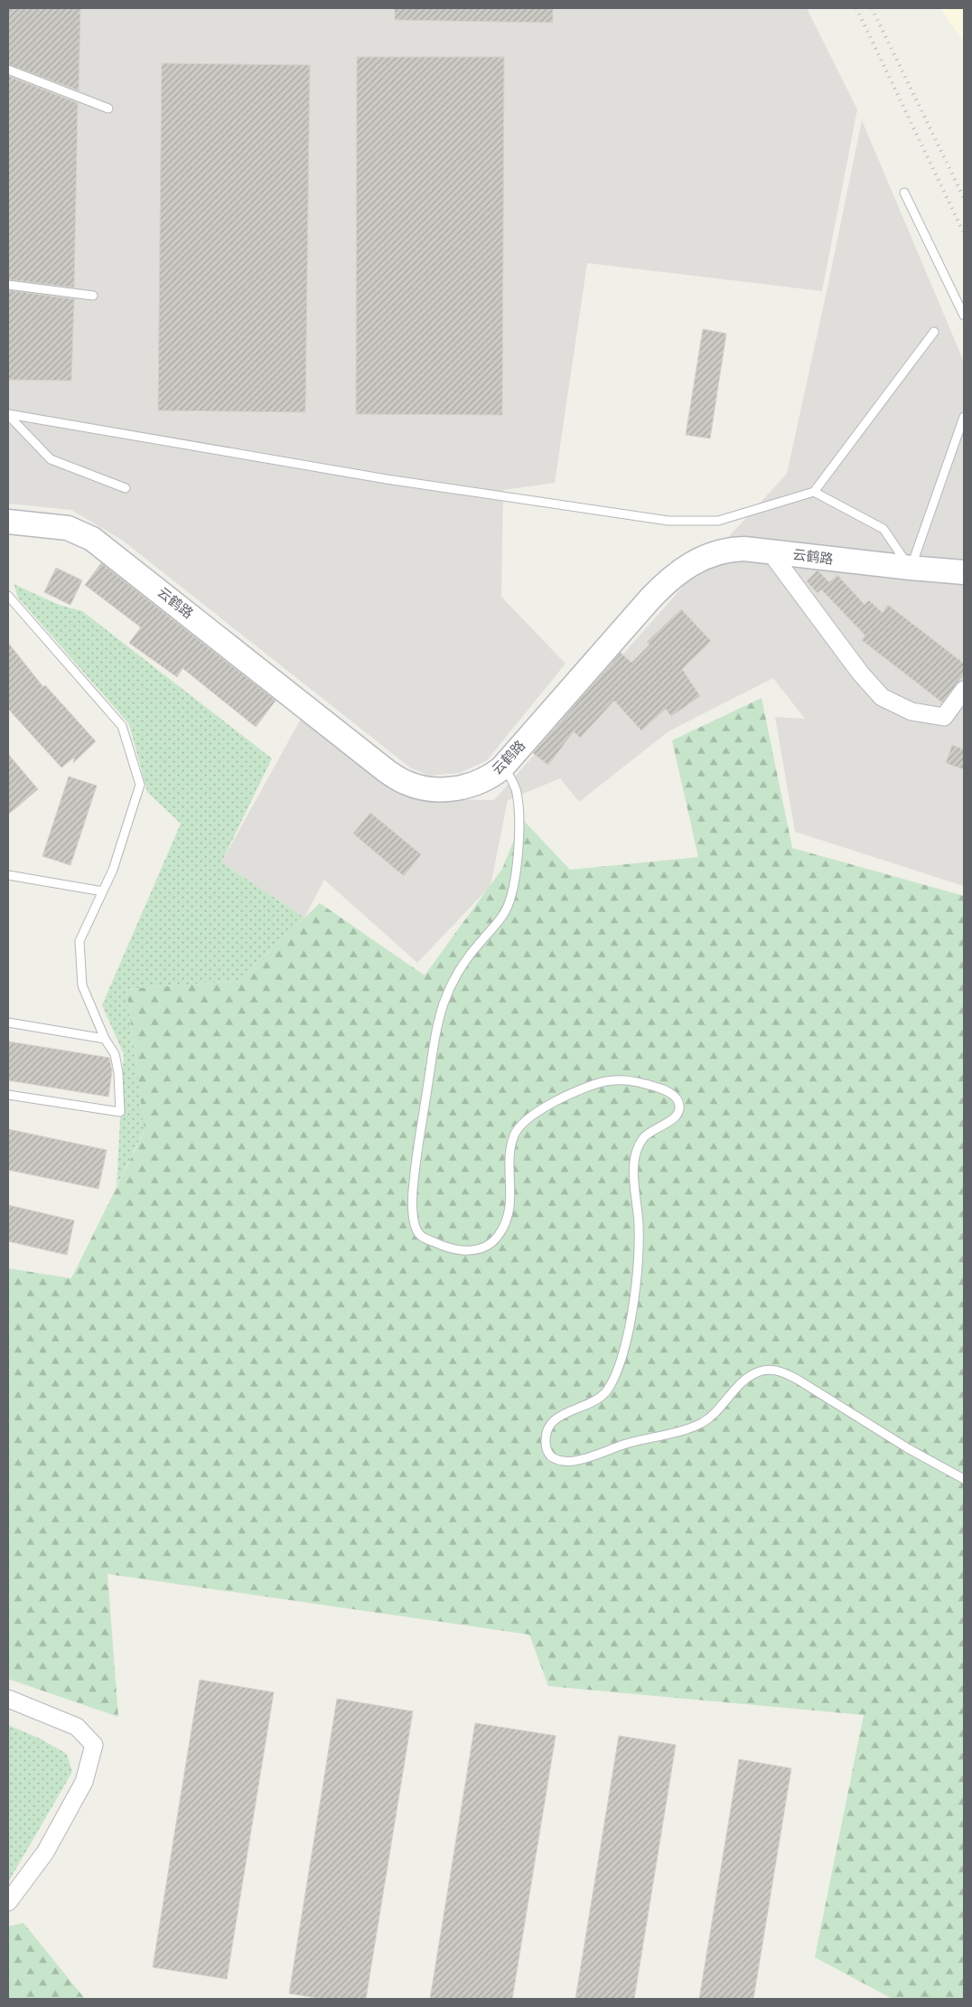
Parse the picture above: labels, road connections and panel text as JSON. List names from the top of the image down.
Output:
{
  "streets": {
    "street": ["云鹤路"]
  }
}
